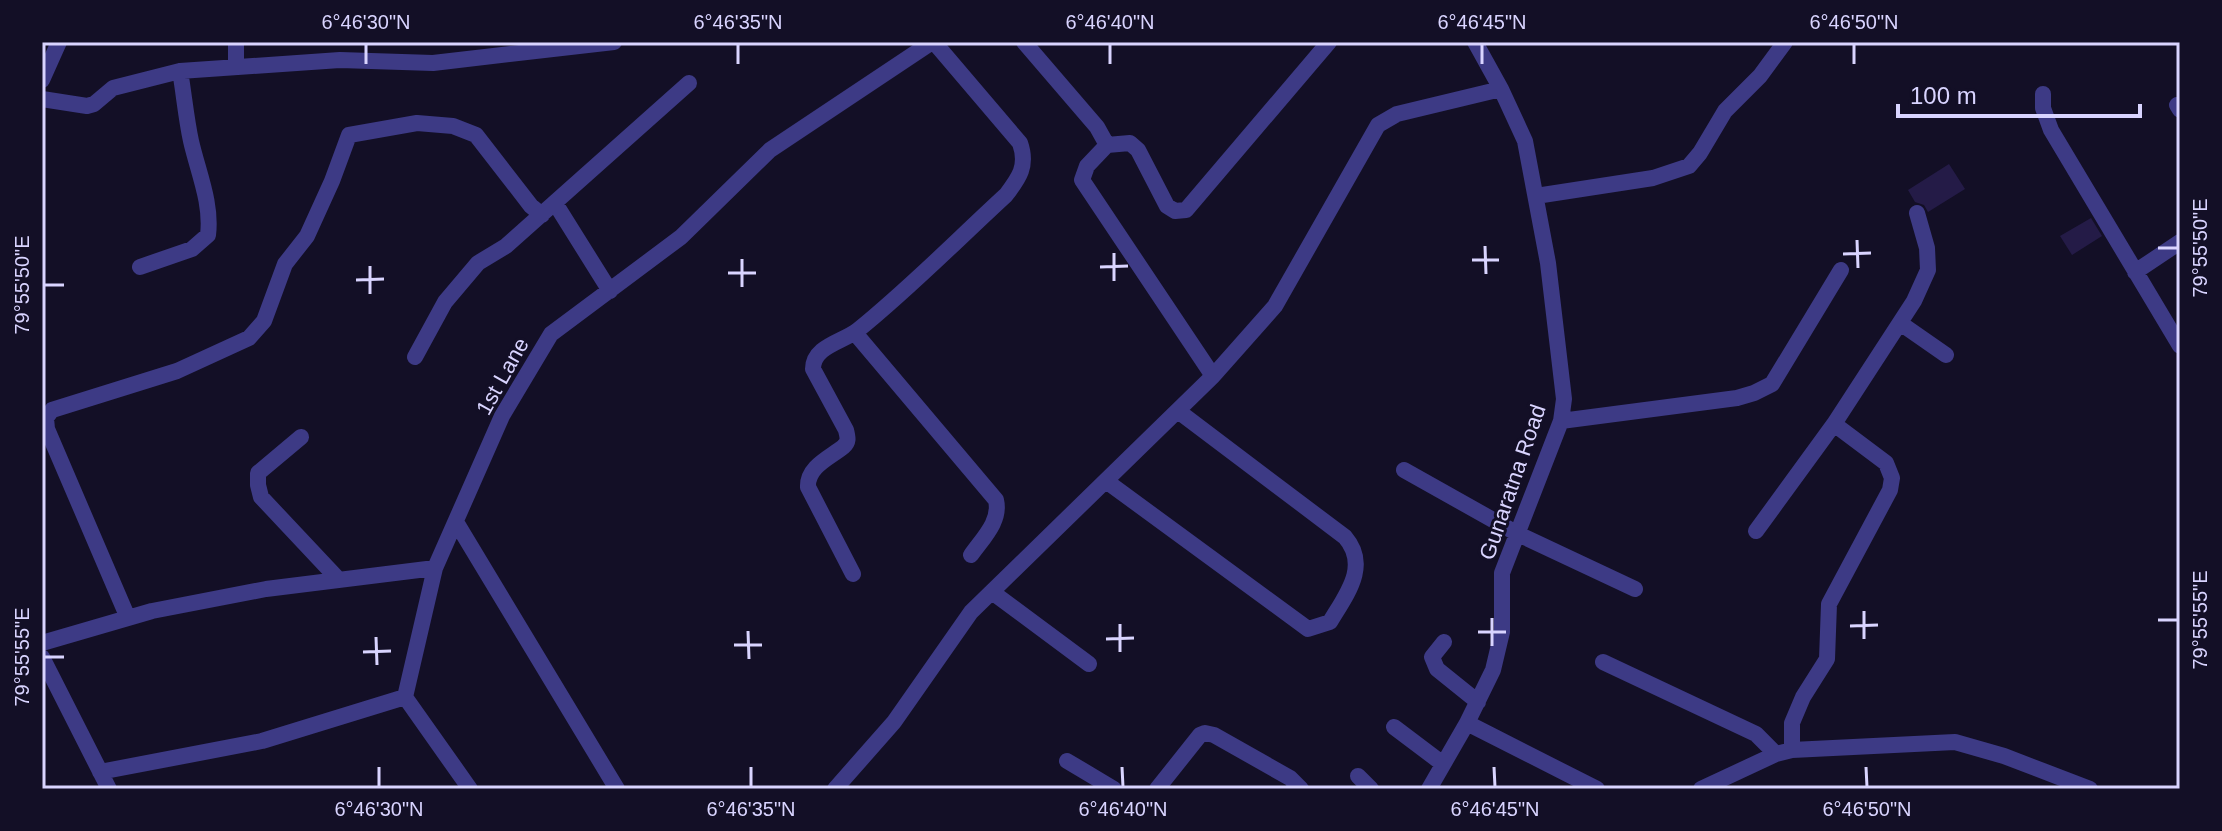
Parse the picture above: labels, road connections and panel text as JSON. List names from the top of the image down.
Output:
{
  "streets": {
    "street": ["1st Lane", "Gunaratna Road"]
  },
  "scale_bar": "100 m",
  "coordinates": [
    "6°46'30\"N",
    "6°46'35\"N",
    "6°46'40\"N",
    "6°46'45\"N",
    "6°46'50\"N",
    "79°55'50\"E",
    "79°55'55\"E"
  ]
}
